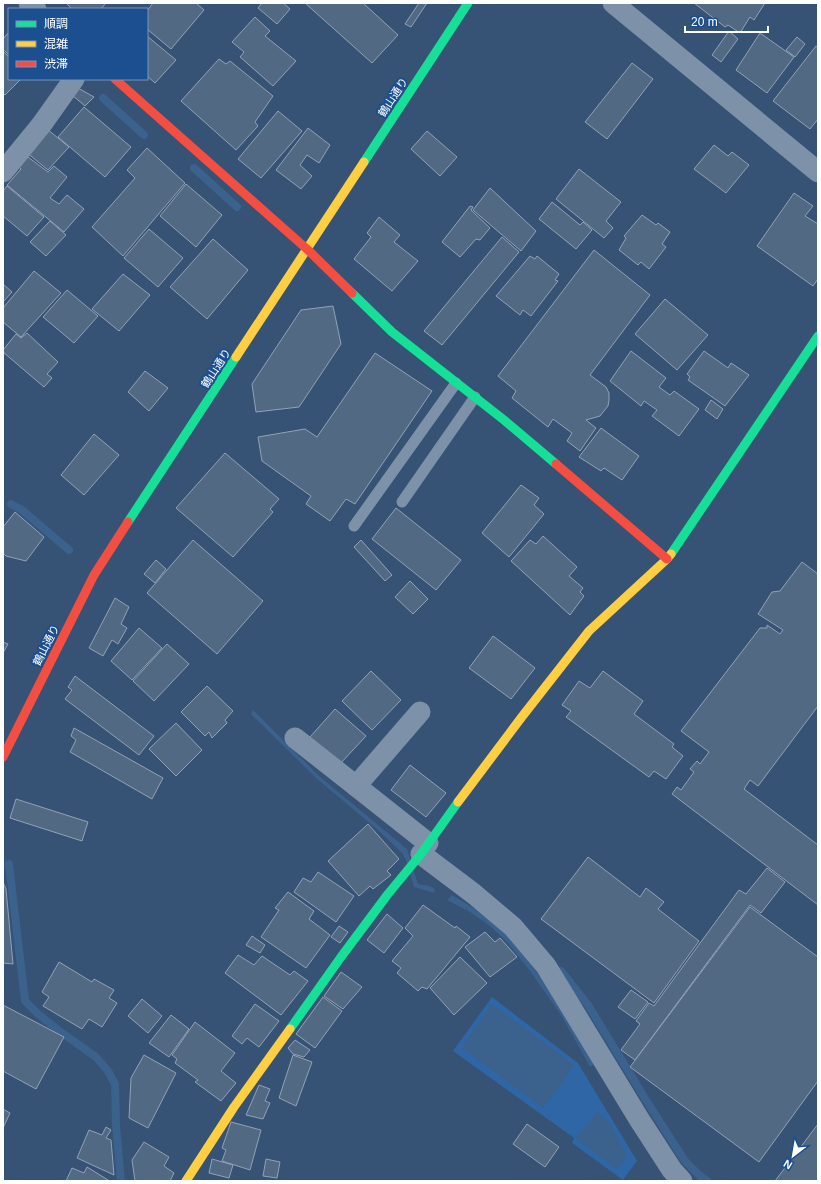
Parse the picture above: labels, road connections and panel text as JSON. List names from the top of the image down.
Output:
{
  "streets": {
    "street": ["鶴山通り"]
  },
  "legend": ["順調", "混雑", "渋滞"],
  "scale_bar": "20 m",
  "north": "bottom left"
}
